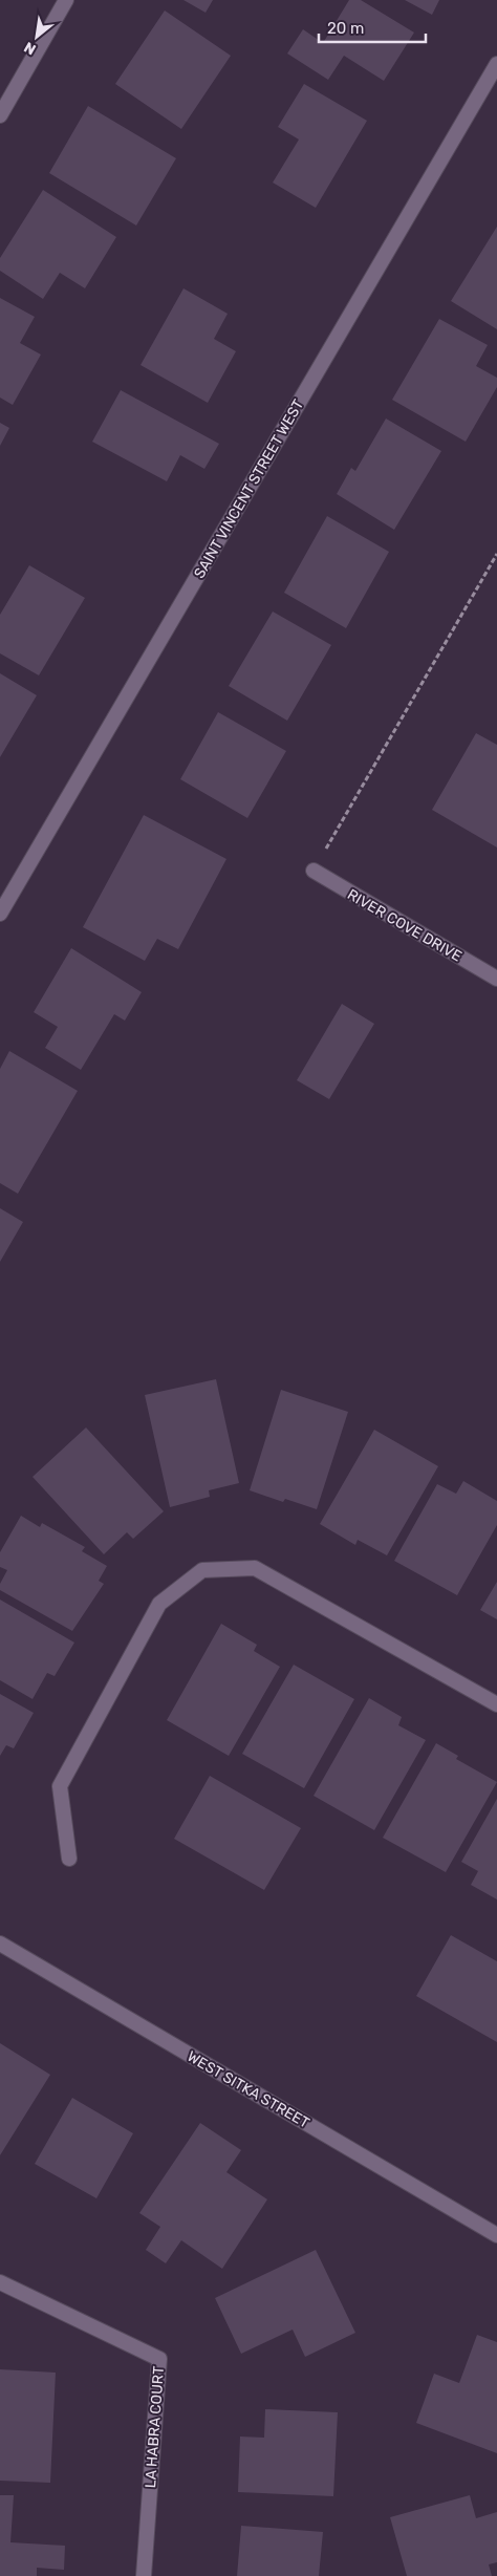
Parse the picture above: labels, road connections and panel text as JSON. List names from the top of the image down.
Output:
{
  "streets": {
    "street": [
      "SAINT VINCENT STREET WEST",
      "RIVER COVE DRIVE",
      "WEST SITKA STREET",
      "LA HABRA COURT"
    ]
  },
  "scale_bar": "20 m",
  "north": "bottom left"
}
